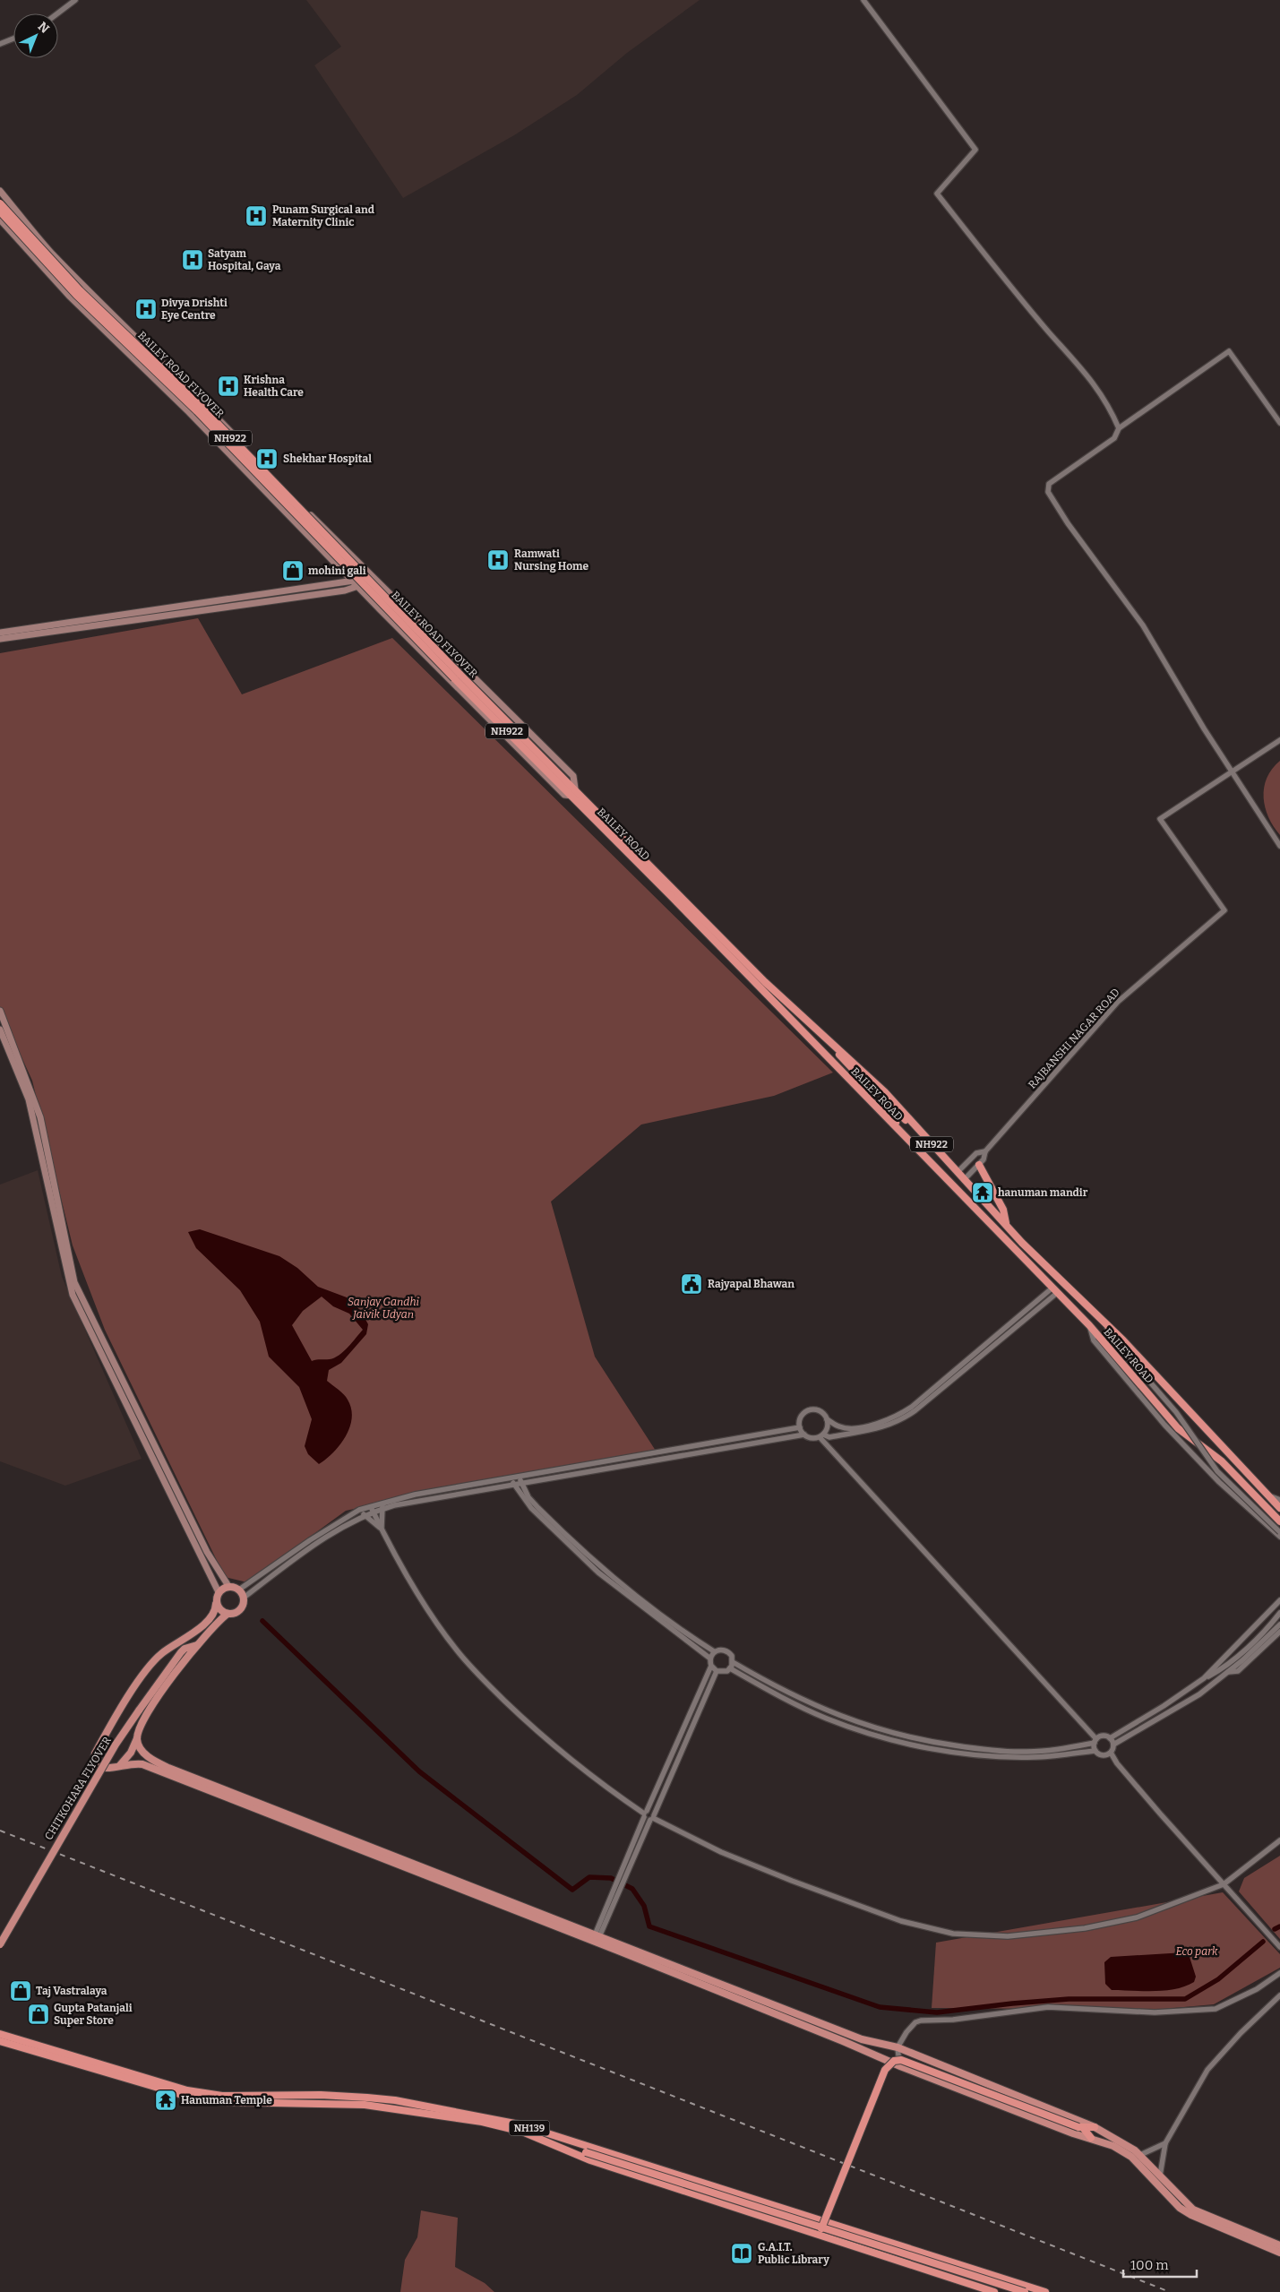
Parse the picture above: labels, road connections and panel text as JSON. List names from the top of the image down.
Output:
{
  "streets": {
    "highway": [
      "BAILEY ROAD FLYOVER",
      "NH922",
      "BAILEY ROAD",
      "NH139"
    ],
    "main road": ["CHITKOHARA FLYOVER"],
    "street": ["RAJBANSHI NAGAR ROAD"]
  },
  "crossings": [
    ["BAILEY ROAD FLYOVER", "BAILEY ROAD"],
    ["BAILEY ROAD", "RAJBANSHI NAGAR ROAD"]
  ],
  "parks": ["Sanjay Gandhi Jaivik Udyan", "Eco park"],
  "places": {
    "hospital": [
      "Punam Surgical and Maternity Clinic",
      "Satyam Hospital, Gaya",
      "Divya Drishti Eye Centre",
      "Krishna Health Care",
      "Shekhar Hospital",
      "Ramwati Nursing Home"
    ],
    "shop": ["mohini gali", "Taj Vastralaya", "Gupta Patanjali Super Store"],
    "temple": ["hanuman mandir", "Hanuman Temple"],
    "public building": ["Rajyapal Bhawan"],
    "library": ["G.A.I.T. Public Library"]
  },
  "scale_bar": "100 m",
  "north": "top right"
}
